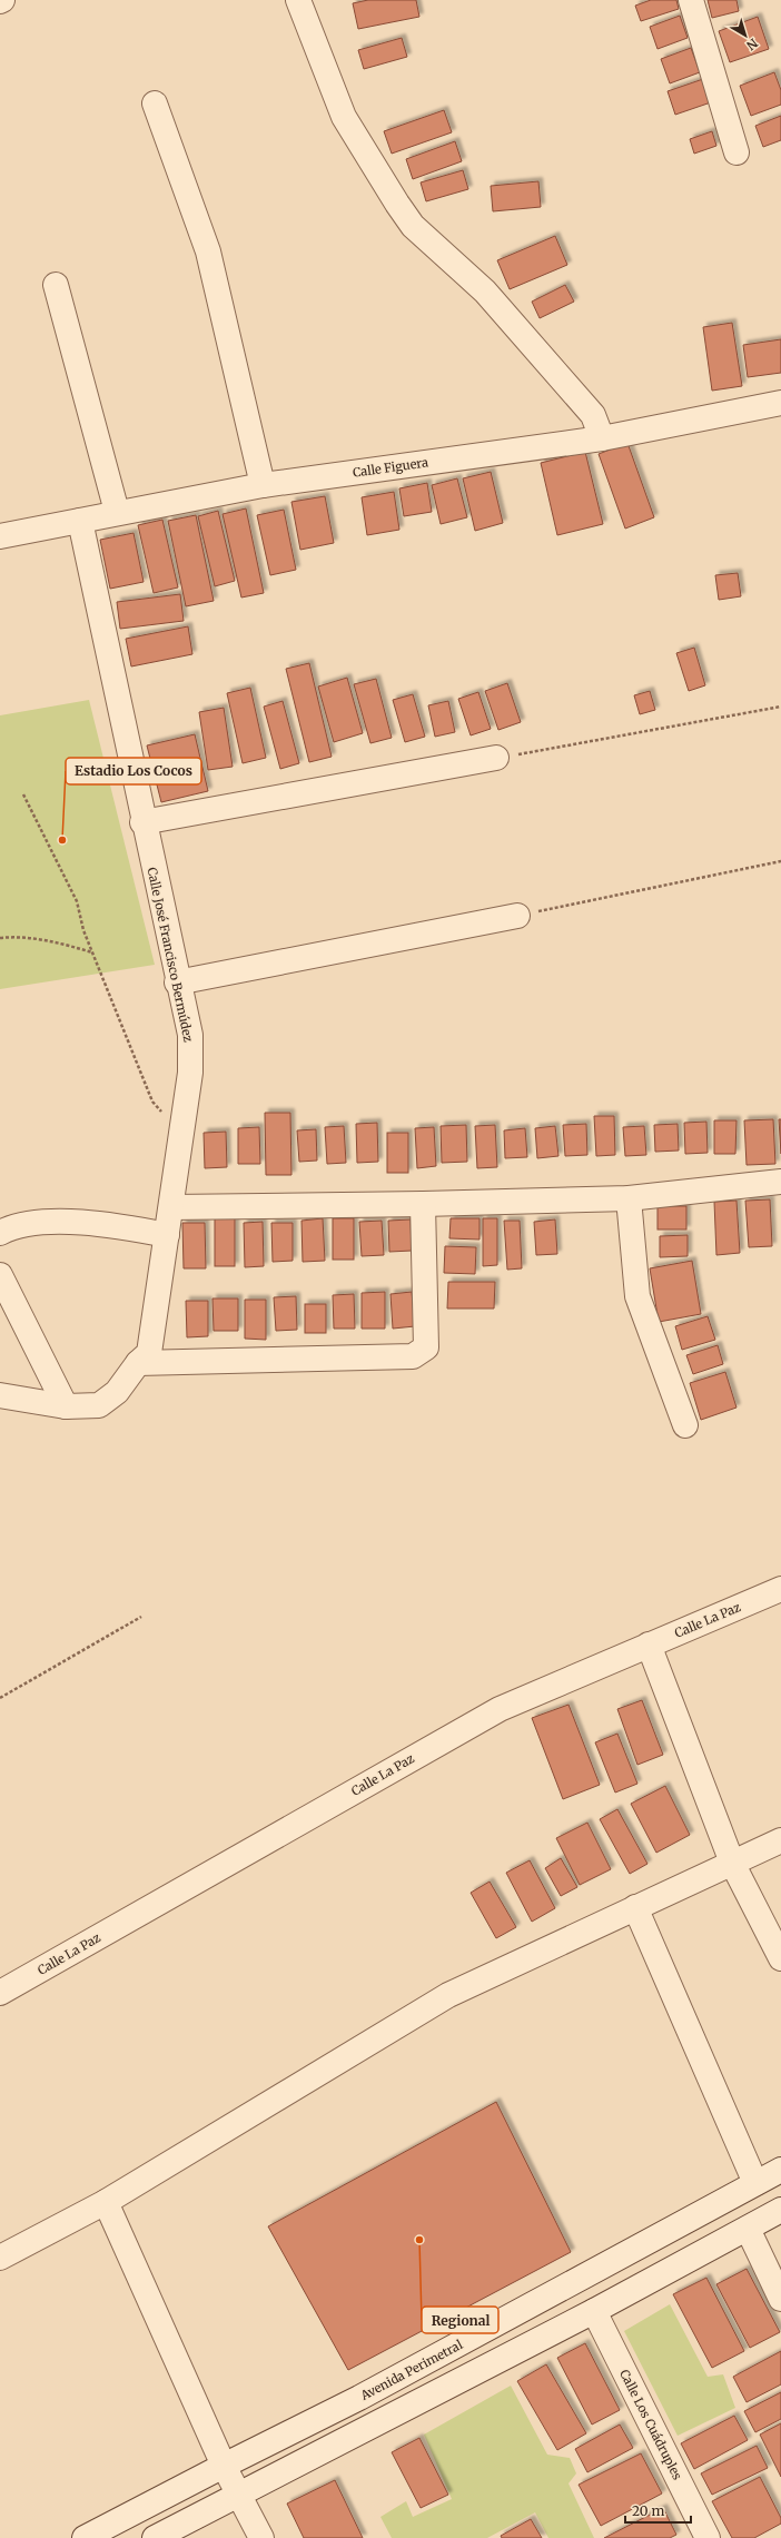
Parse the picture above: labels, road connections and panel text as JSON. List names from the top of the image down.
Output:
{
  "streets": {
    "street": [
      "Calle Figuera",
      "Calle José Francisco Bermúdez",
      "Calle La Paz",
      "Avenida Perimetral",
      "Calle Los Cuádruples"
    ]
  },
  "crossings": [
    ["Calle Figuera", "Calle José Francisco Bermúdez"]
  ],
  "places": ["Estadio Los Cocos", "Regional"],
  "scale_bar": "20 m",
  "north": "bottom right"
}
